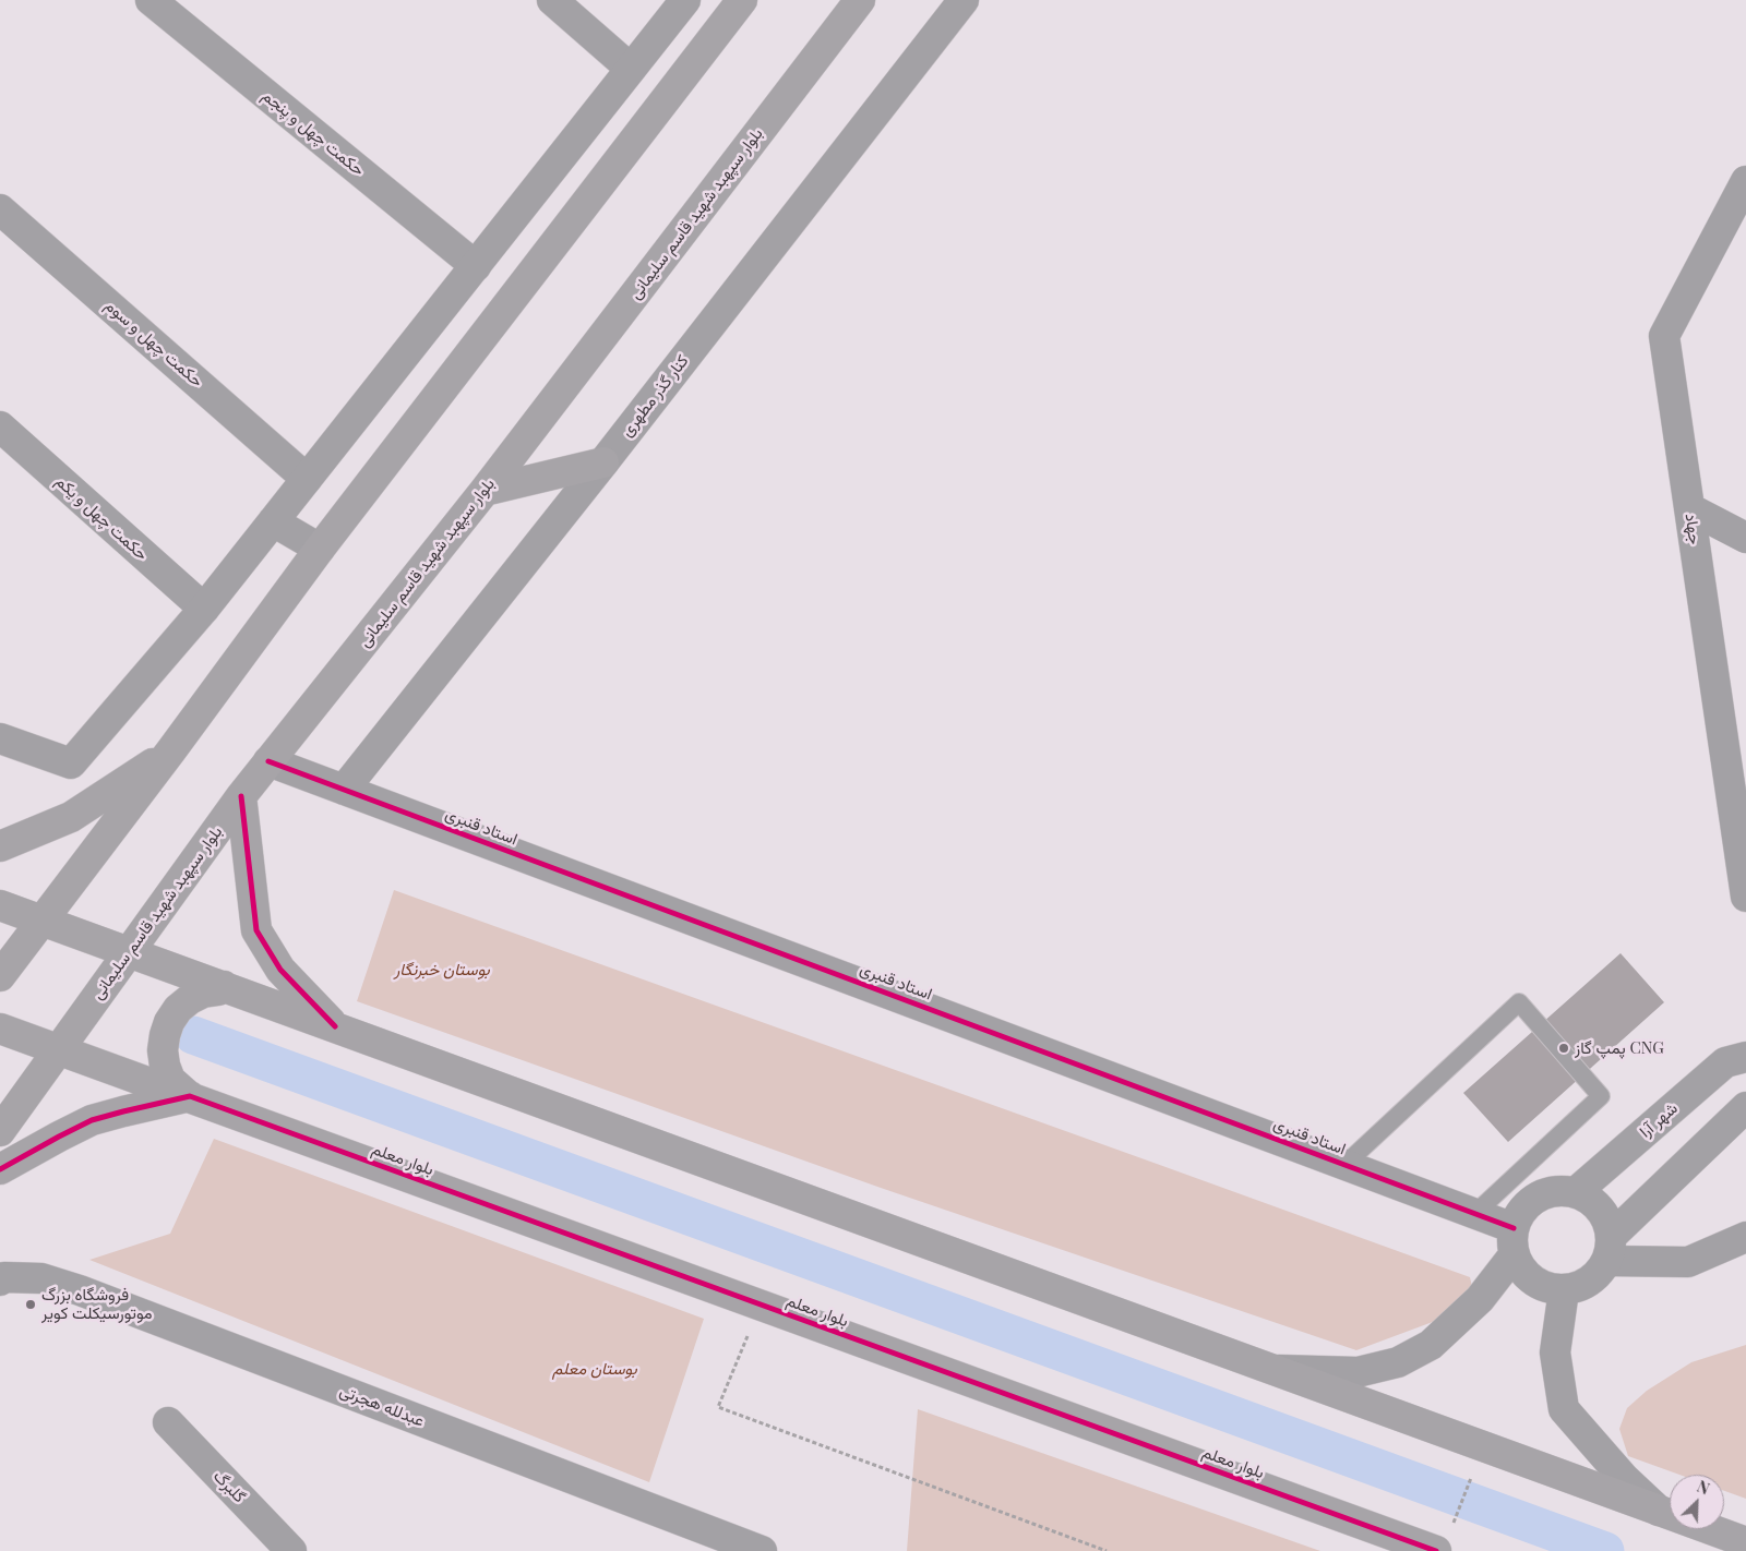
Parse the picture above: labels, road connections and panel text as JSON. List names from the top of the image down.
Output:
{
  "streets": {
    "main road": ["بلوار سپهبد شهید قاسم سلیمانی", "بلوار معلم"],
    "street": [
      "حکمت چهل و پنجم",
      "حکمت چهل و سوم",
      "کنار گذر مطهری",
      "حکمت چهل و یکم",
      "جهاد",
      "استاد قنبری",
      "شهر آرا",
      "عبدلله هجرتی",
      "گلبرگ"
    ]
  },
  "crossings": [
    ["بلوار سپهبد شهید قاسم سلیمانی", "استاد قنبری"],
    ["بلوار سپهبد شهید قاسم سلیمانی", "بلوار معلم"],
    ["کنار گذر مطهری", "استاد قنبری"],
    ["استاد قنبری", "شهر آرا"]
  ],
  "parks": ["بوستان خبرنگار", "بوستان معلم"],
  "places": ["پمپ گاز CNG", "فروشگاه بزرگ موتورسیکلت کویر"],
  "north": "top right"
}
